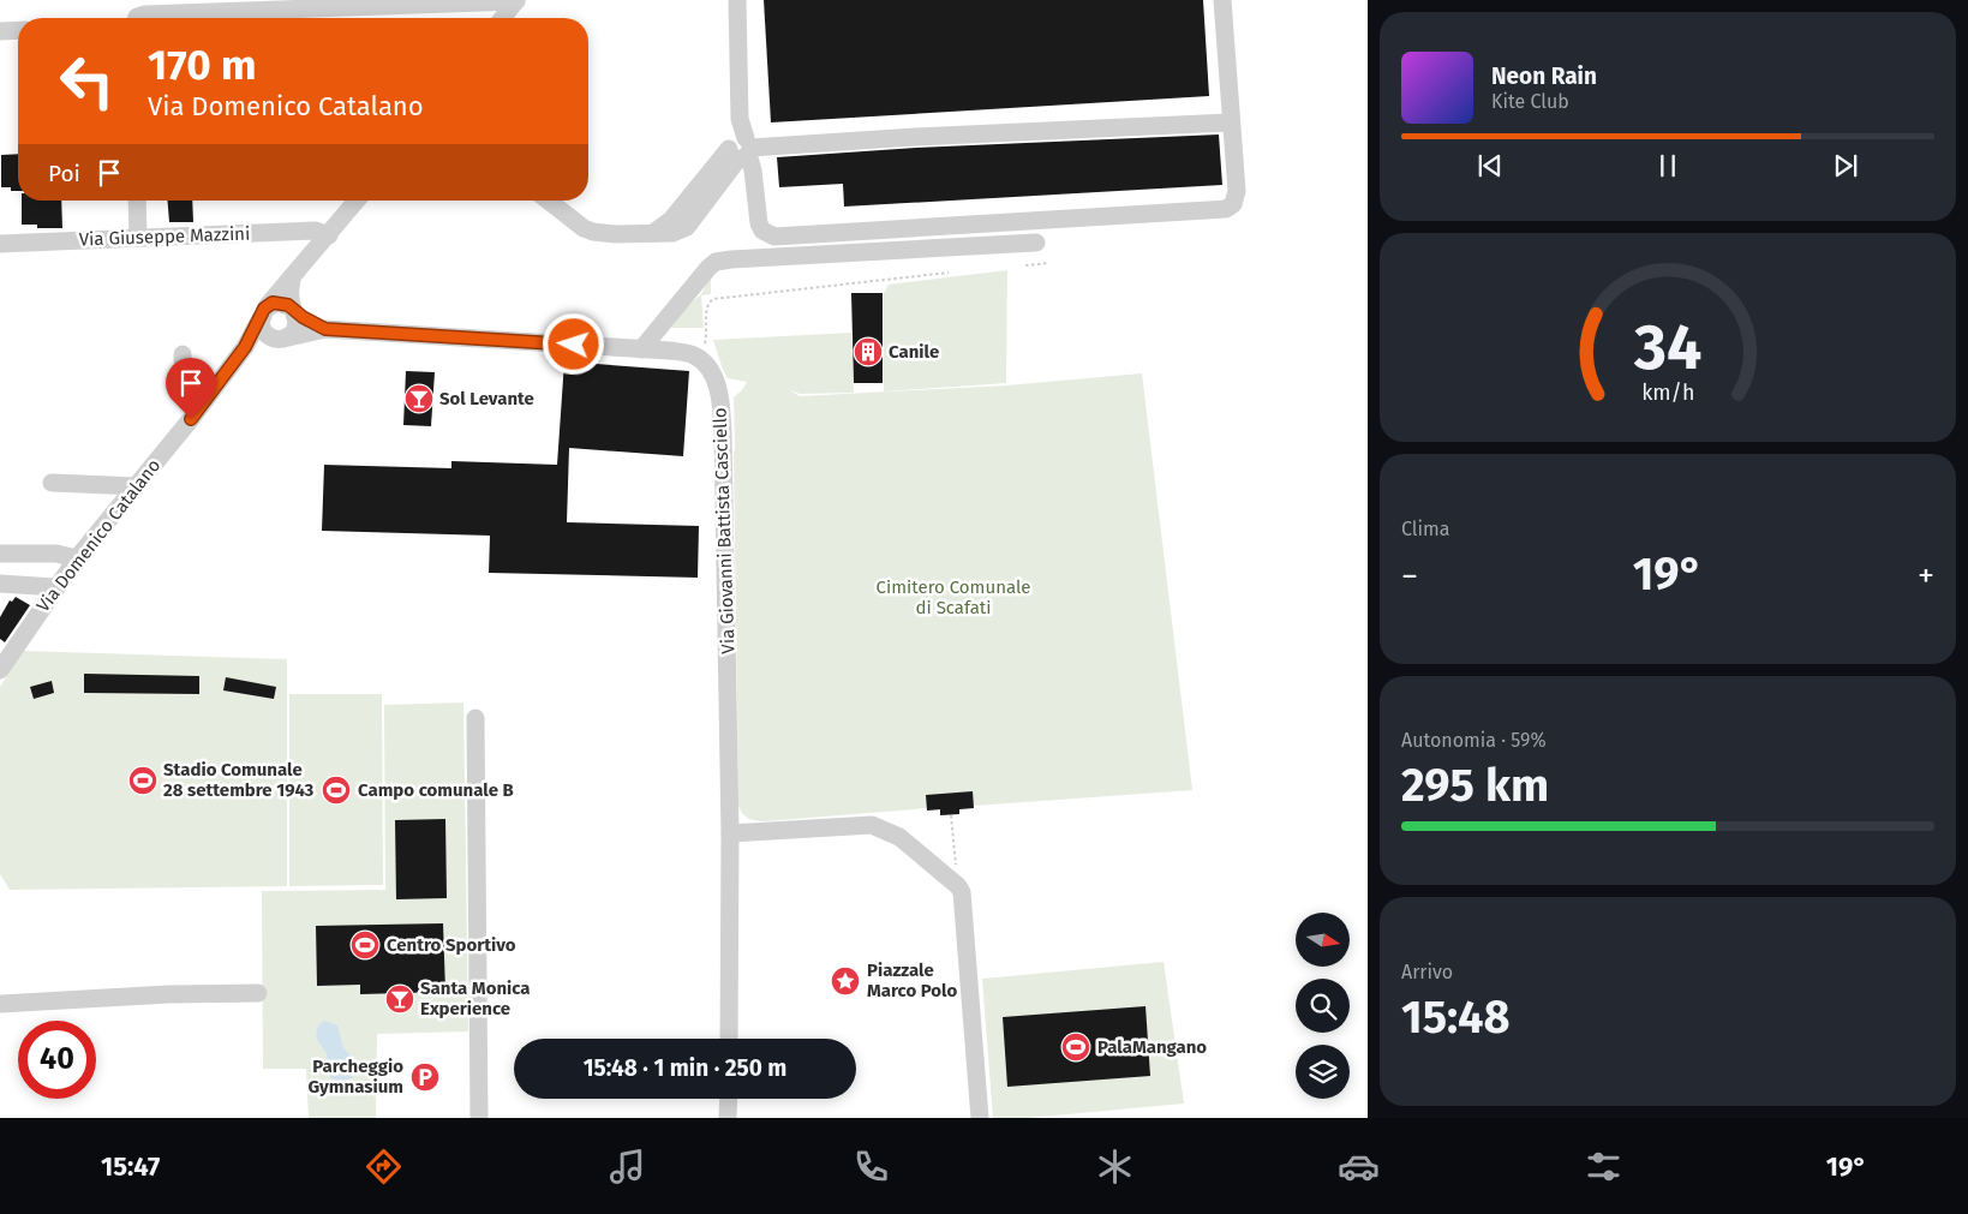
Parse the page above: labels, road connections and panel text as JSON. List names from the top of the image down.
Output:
{
  "streets": {
    "street": ["Via Giuseppe Mazzini", "Via Giovanni Battista Casciello", "Via Domenico Catalano"]
  },
  "crossings": [
    ["Via Giuseppe Mazzini", "Via Domenico Catalano"]
  ],
  "parks": ["Cimitero Comunale di Scafati"],
  "places": {
    "building": ["Canile"],
    "bar": ["Sol Levante", "Santa Monica Experience"],
    "sports": [
      "Stadio Comunale 28 settembre 1943",
      "Campo comunale B",
      "Centro Sportivo",
      "PalaMangano"
    ],
    "place": ["Piazzale Marco Polo"],
    "parking": ["Parcheggio Gymnasium"]
  },
  "north": "right",
  "page": {
    "turn": ["170 m", "Via Domenico Catalano"],
    "song": ["Neon Rain", "Kite Club"],
    "then": "Poi",
    "tile": [
      "Clima",
      ["Autonomia · 59%", "295 km"],
      ["Arrivo", "15:48"]
    ],
    "heat": ["−", "19°", "+"],
    "limit": "40",
    "trip": "15:48 · 1 min · 250 m",
    "tabs": ["15:47", "19°"],
    "gauge": ["34", "km/h"]
  }
}
